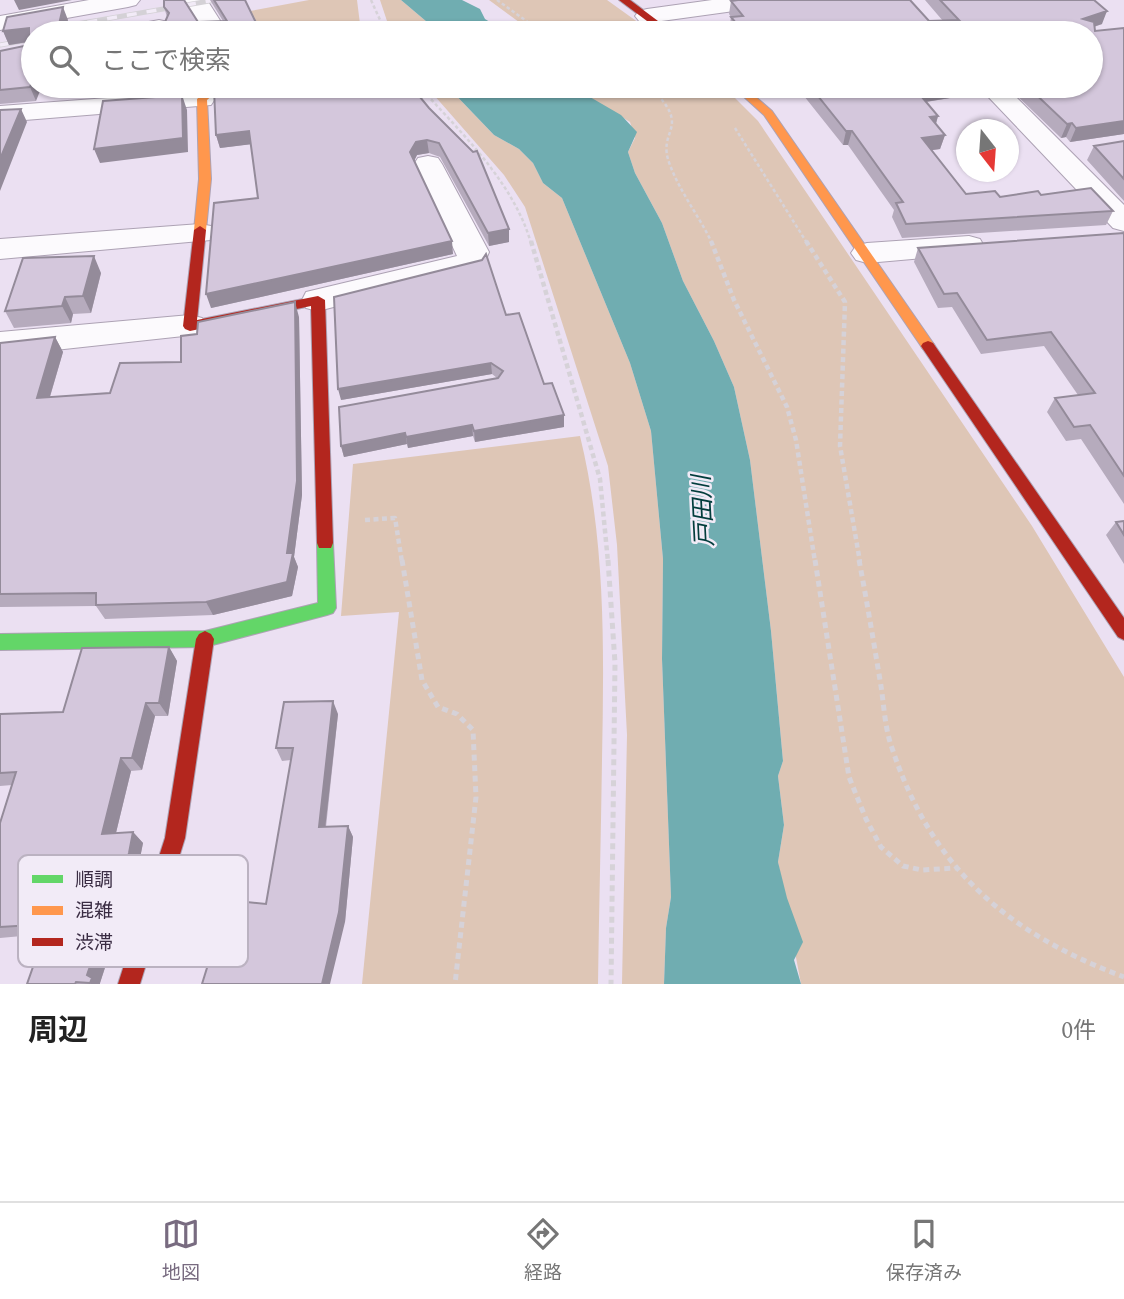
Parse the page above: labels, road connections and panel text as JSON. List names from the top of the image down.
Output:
{
  "water": ["戸田川"],
  "legend": ["順調", "混雑", "渋滞"],
  "north": "bottom",
  "page": {
    "search": "ここで検索",
    "heading": ["周辺", "0件"],
    "nav": ["地図", "経路", "保存済み"]
  }
}
